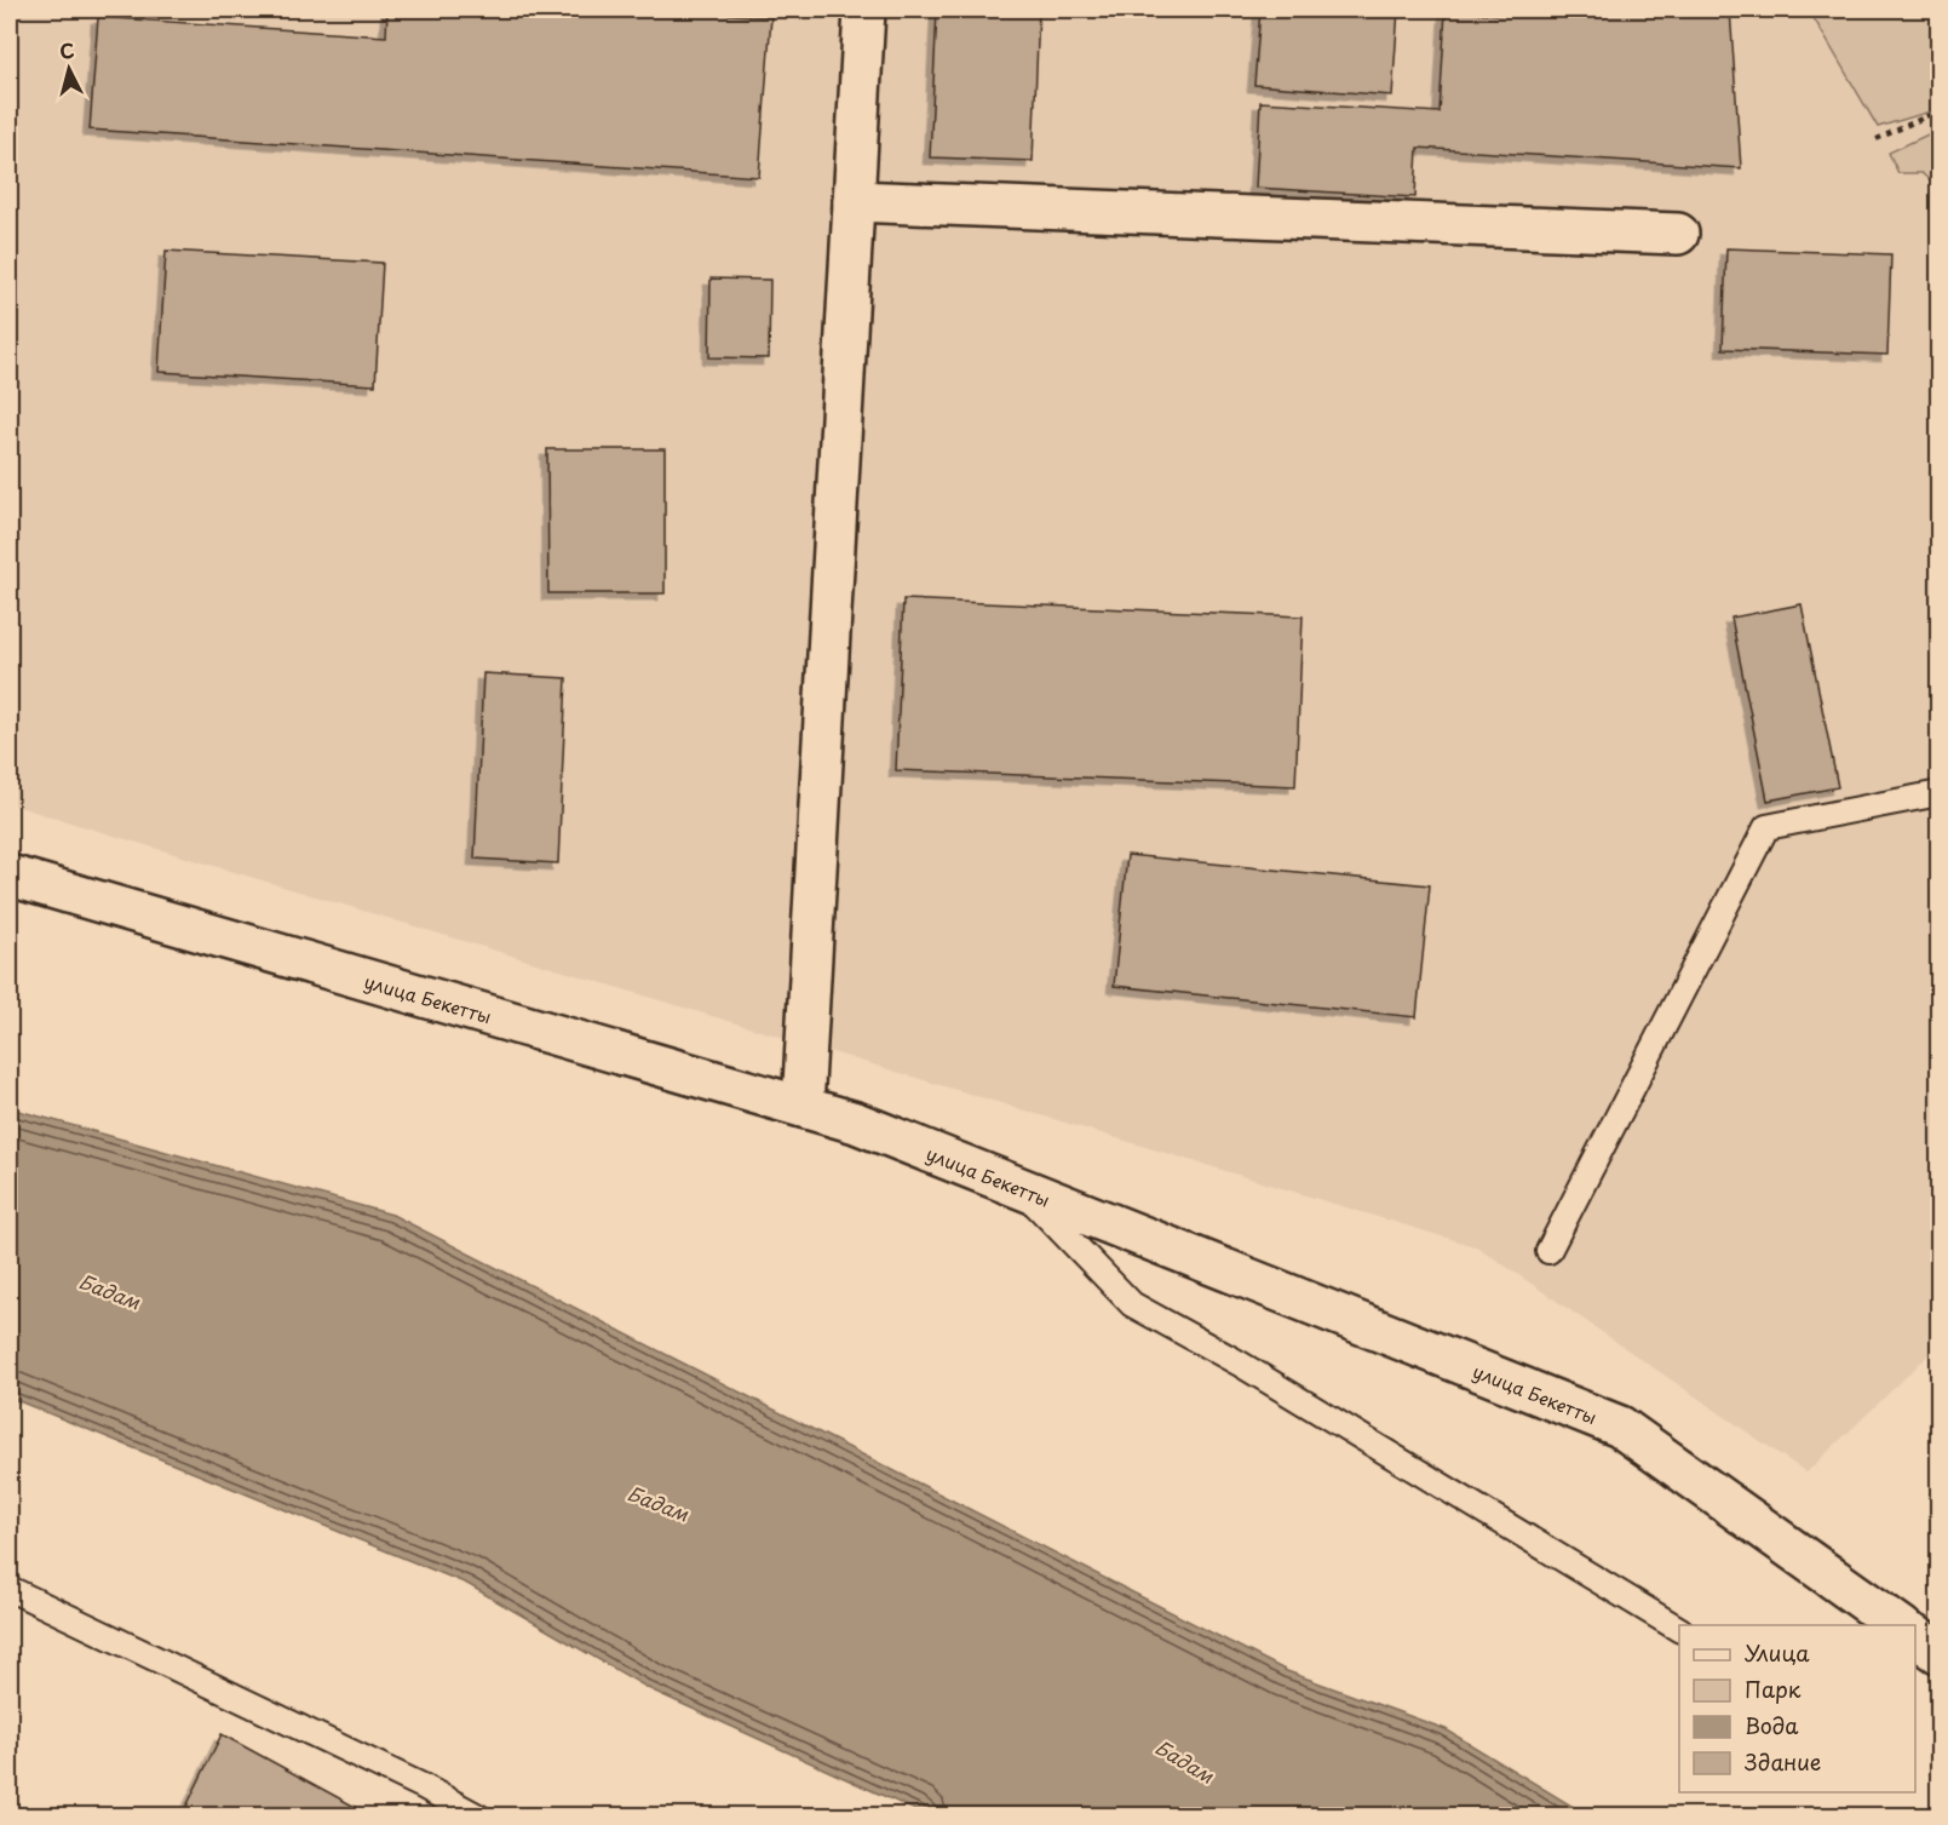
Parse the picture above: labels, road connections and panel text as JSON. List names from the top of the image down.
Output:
{
  "streets": {
    "street": ["улица Бекетты"]
  },
  "water": ["Бадам"],
  "legend": [
    "Улица",
    "Парк",
    "Вода",
    "Здание"
  ],
  "north": "top"
}
